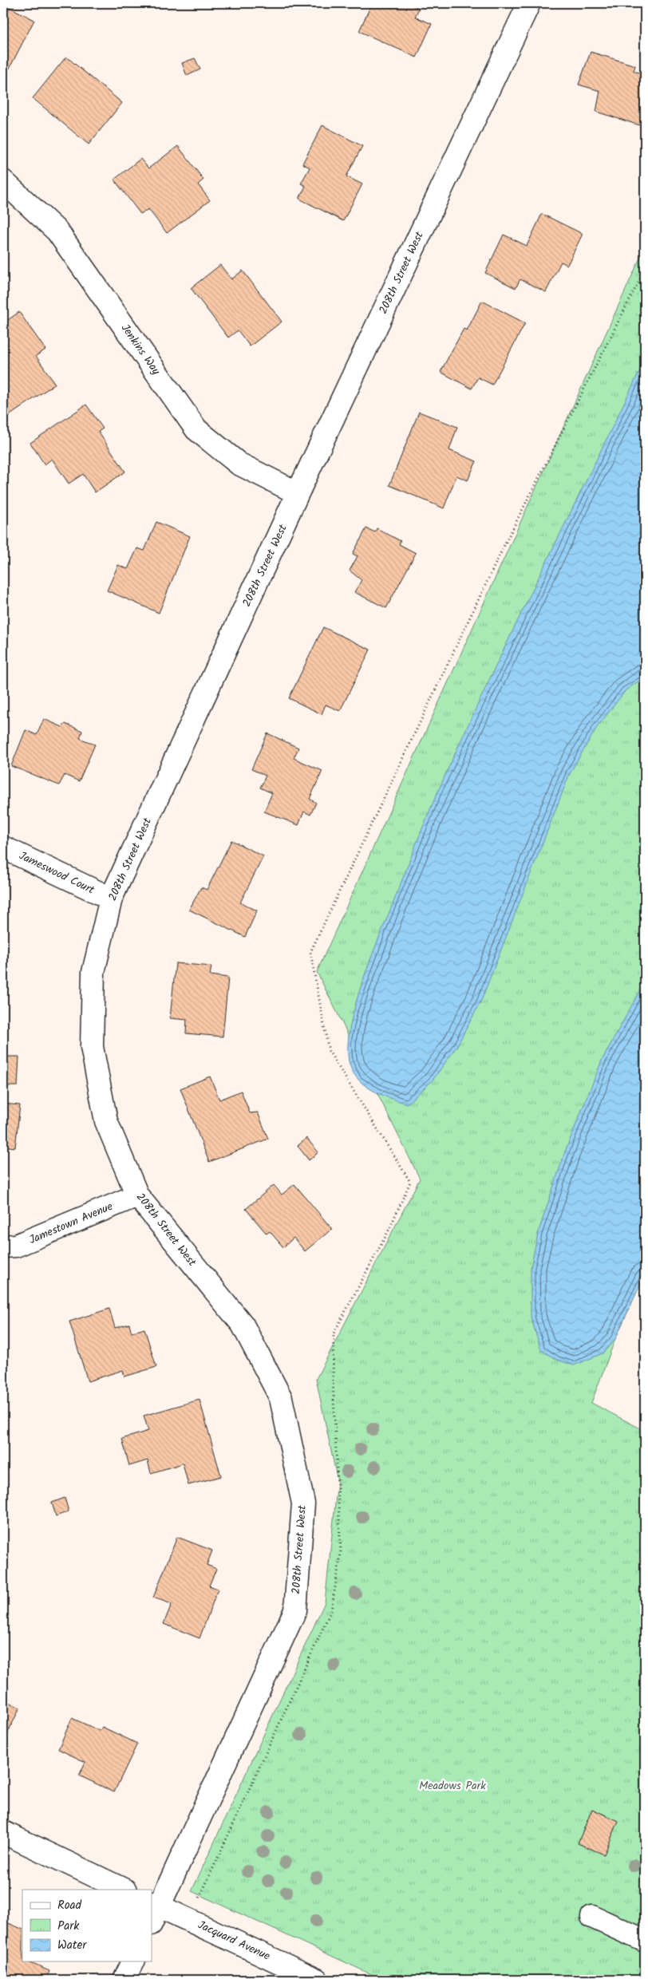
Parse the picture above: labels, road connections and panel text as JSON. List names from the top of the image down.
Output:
{
  "streets": {
    "street": [
      "208th Street West",
      "Jenkins Way",
      "Jameswood Court",
      "Jamestown Avenue",
      "Jacquard Avenue"
    ]
  },
  "crossings": [
    ["208th Street West", "Jenkins Way"],
    ["208th Street West", "Jameswood Court"],
    ["208th Street West", "Jamestown Avenue"],
    ["208th Street West", "Jacquard Avenue"]
  ],
  "parks": ["Meadows Park"],
  "legend": ["Road", "Park", "Water"]
}
